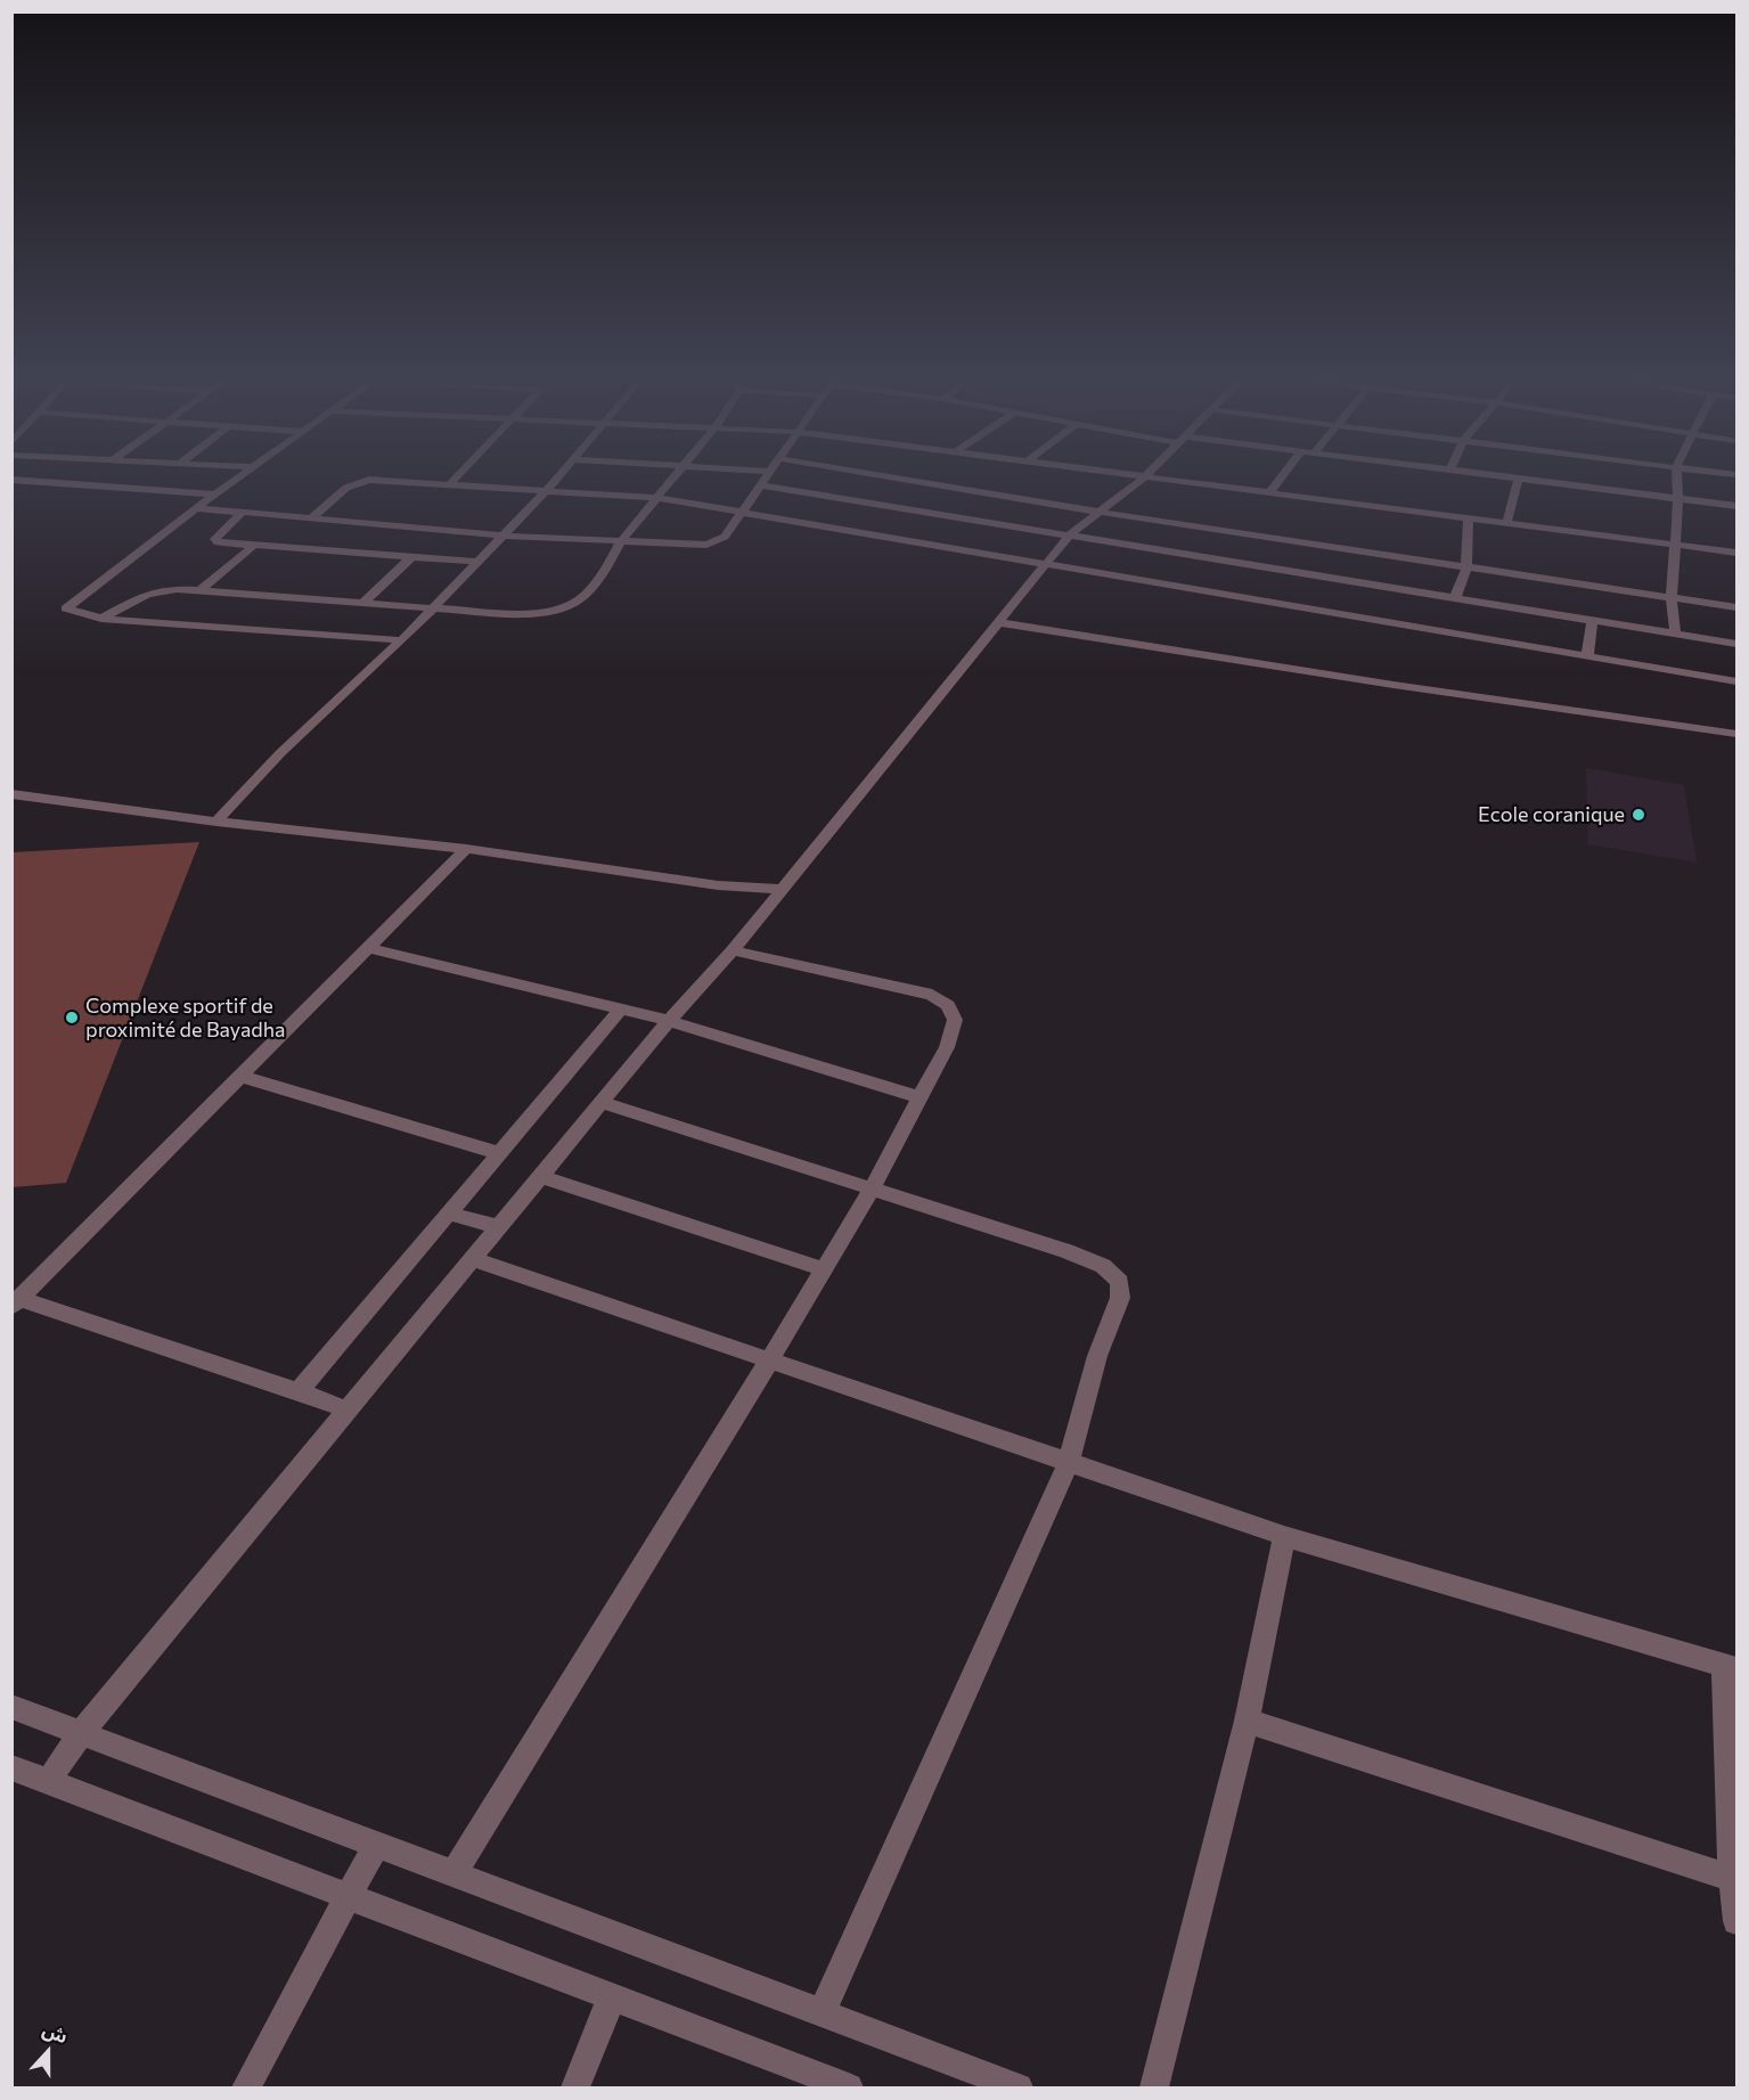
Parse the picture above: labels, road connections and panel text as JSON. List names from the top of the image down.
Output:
{
  "places": ["Ecole coranique", "Complexe sportif de proximité de Bayadha"],
  "north": "top"
}
